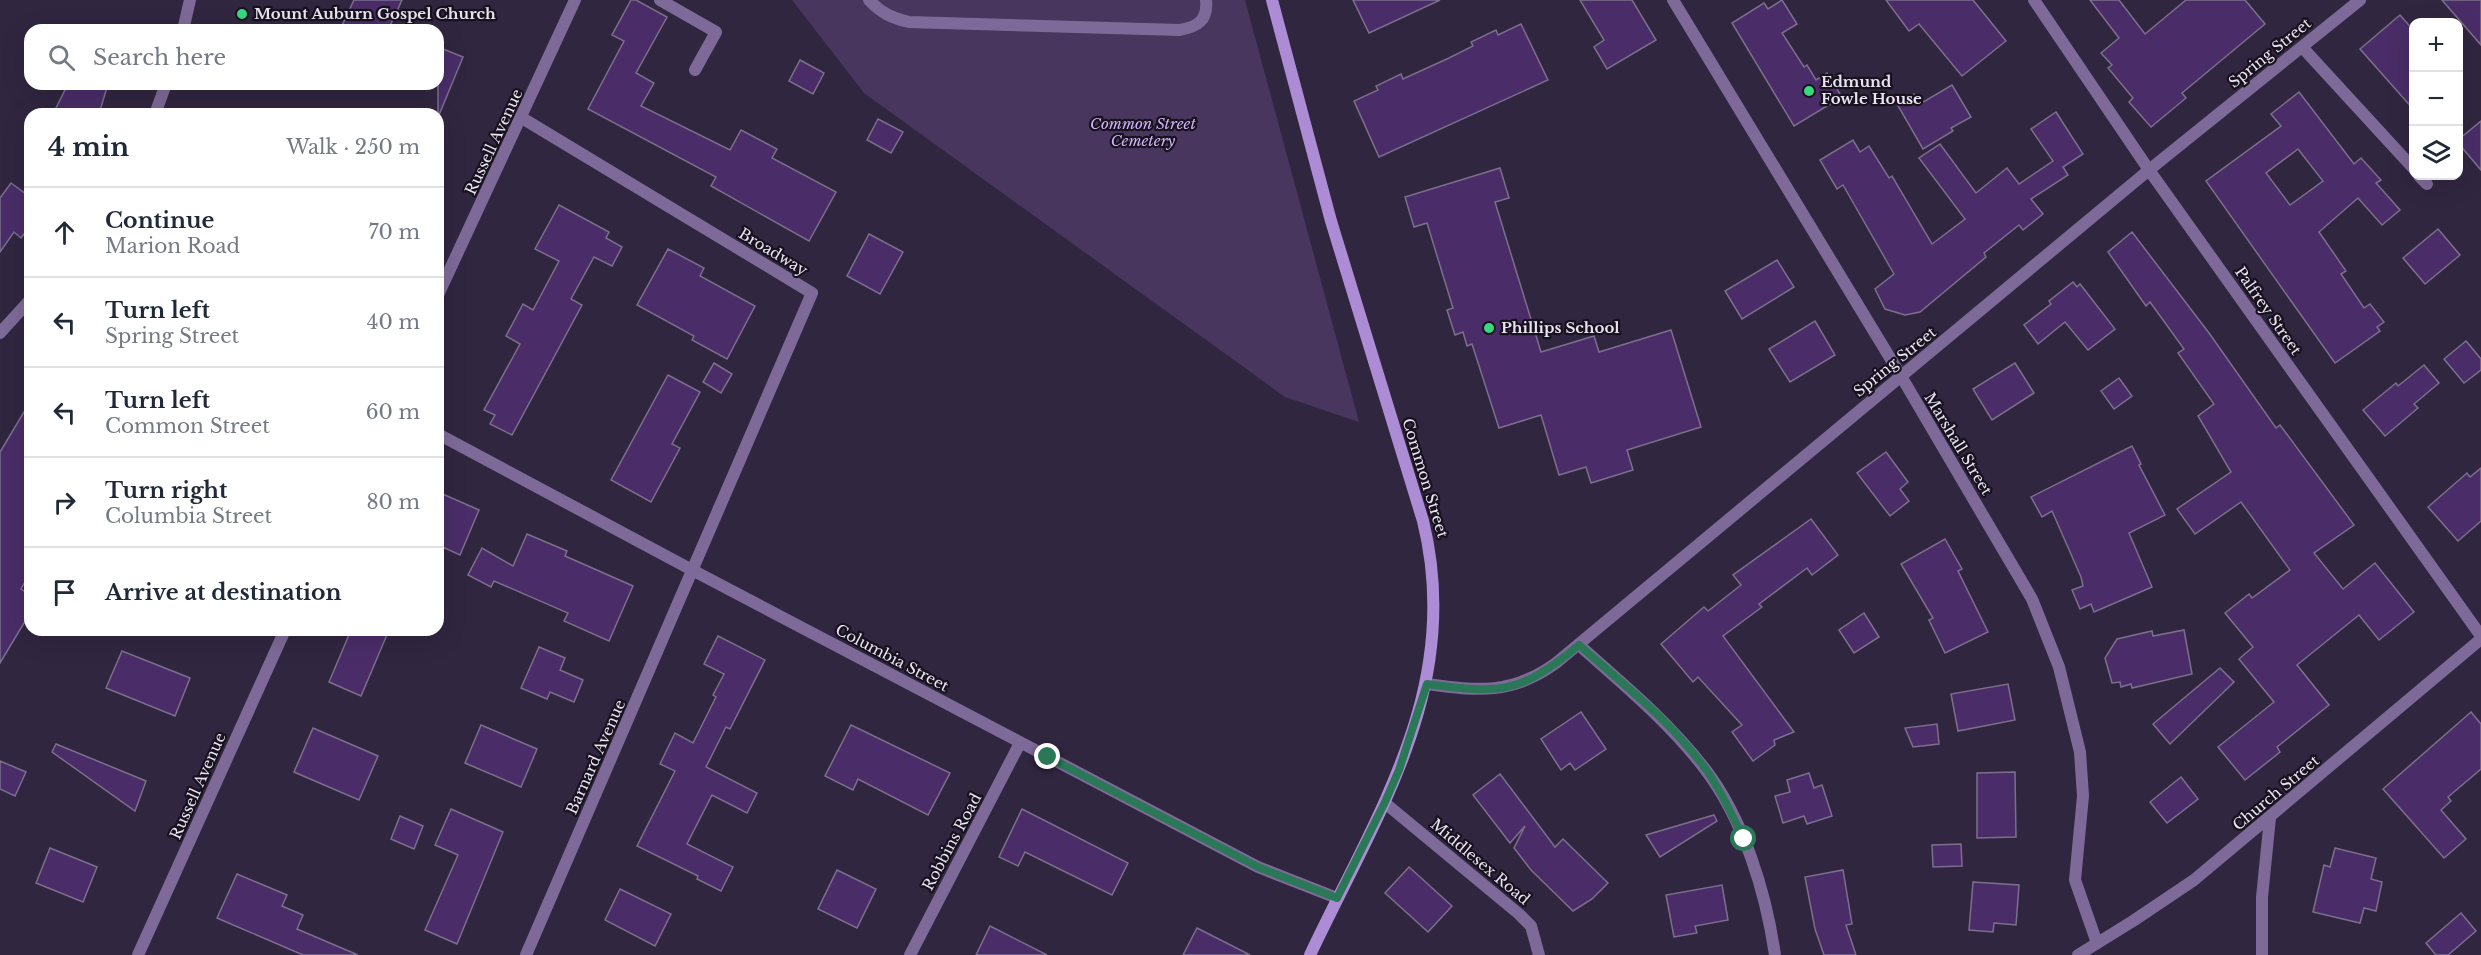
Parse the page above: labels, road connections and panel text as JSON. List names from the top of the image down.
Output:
{
  "streets": {
    "main road": ["Common Street"],
    "street": [
      "Spring Street",
      "Russell Avenue",
      "Broadway",
      "Palfrey Street",
      "Marshall Street",
      "Columbia Street",
      "Barnard Avenue",
      "Church Street",
      "Robbins Road",
      "Middlesex Road"
    ]
  },
  "crossings": [
    ["Spring Street", "Palfrey Street"],
    ["Spring Street", "Marshall Street"],
    ["Spring Street", "Common Street"],
    ["Russell Avenue", "Broadway"],
    ["Broadway", "Columbia Street"],
    ["Broadway", "Barnard Avenue"],
    ["Palfrey Street", "Church Street"],
    ["Marshall Street", "Church Street"],
    ["Common Street", "Columbia Street"],
    ["Common Street", "Middlesex Road"],
    ["Columbia Street", "Barnard Avenue"],
    ["Columbia Street", "Robbins Road"]
  ],
  "parks": ["Common Street Cemetery"],
  "places": ["Mount Auburn Gospel Church", "Edmund Fowle House", "Phillips School"],
  "page": {
    "map_buttons": ["+", "−"],
    "search": "Search here",
    "heading": ["4 min", "Walk · 250 m"],
    "list": [
      ["Continue", "Marion Road", "70 m"],
      ["Turn left", "Spring Street", "40 m"],
      ["Turn left", "Common Street", "60 m"],
      ["Turn right", "Columbia Street", "80 m"],
      "Arrive at destination"
    ]
  }
}
